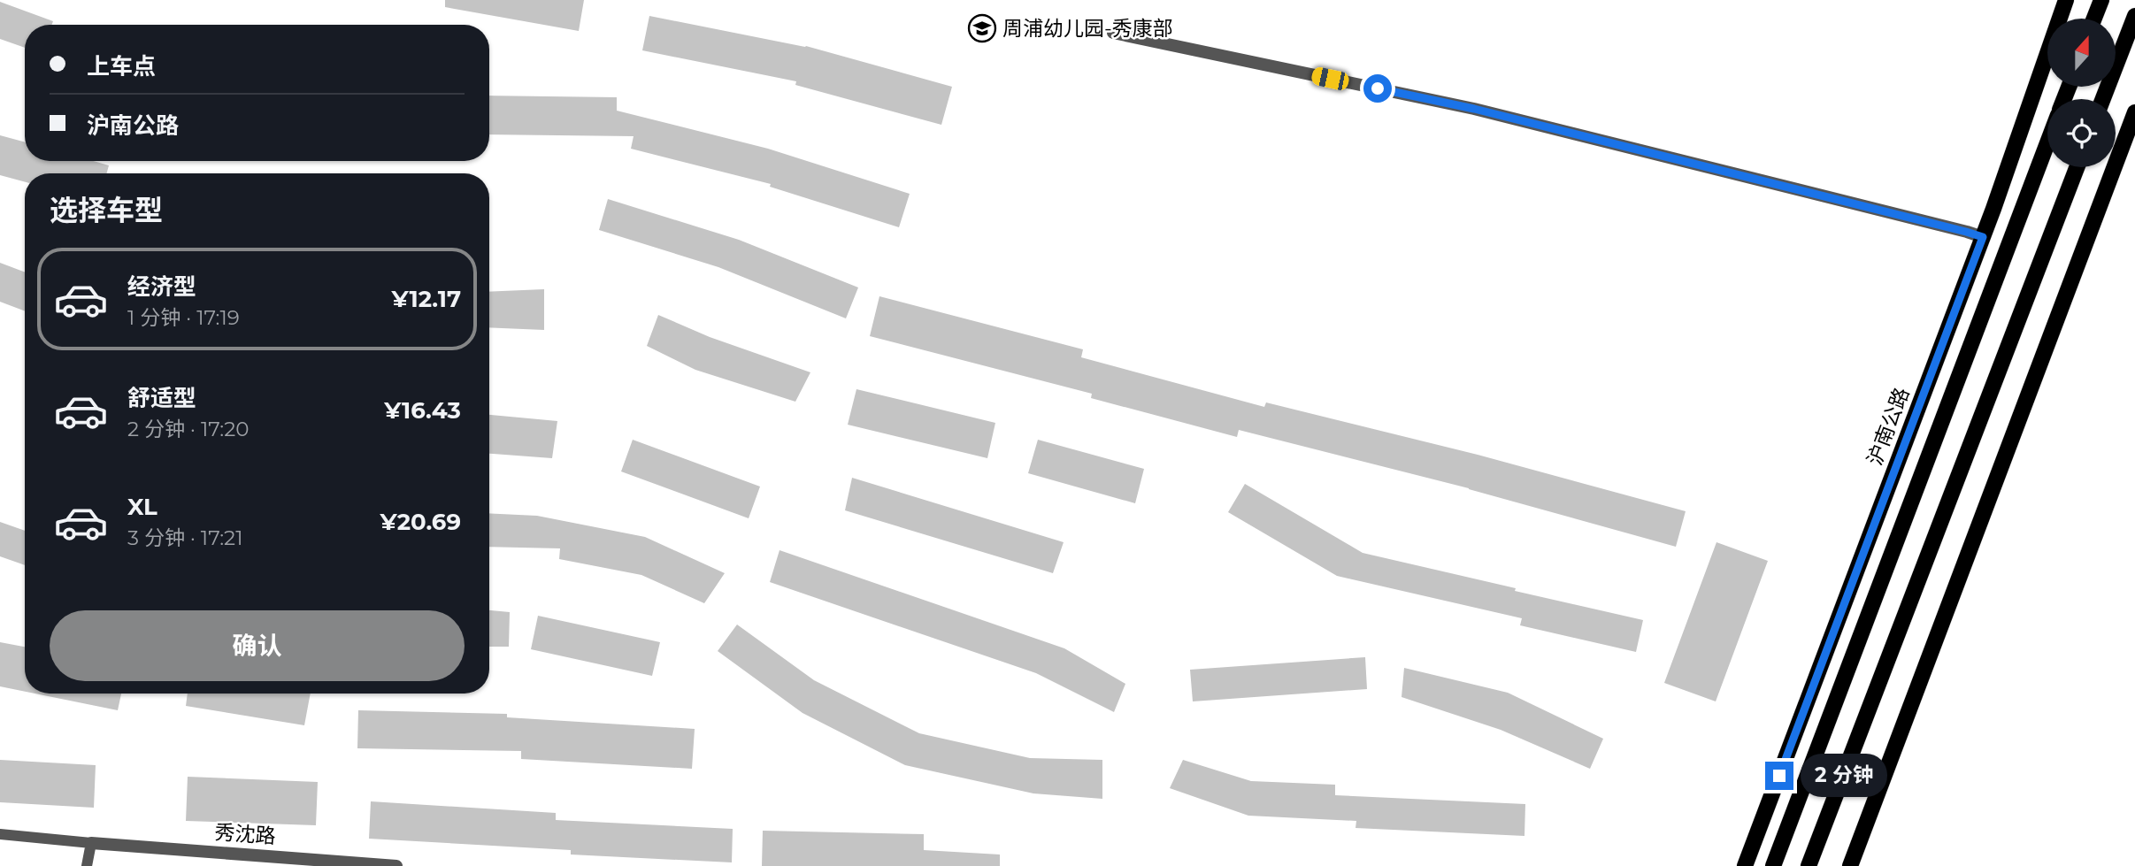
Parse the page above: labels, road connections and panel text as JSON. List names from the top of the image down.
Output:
{
  "streets": {
    "main road": ["沪南公路"],
    "street": ["秀沈路"]
  },
  "places": {
    "school or university": ["周浦幼儿园-秀康部"]
  },
  "north": "top",
  "page": {
    "banner": ["上车点", "沪南公路"],
    "heading": "选择车型",
    "list": [
      {
        "name": "经济型",
        "note": "1 分钟 · 17:19",
        "value": "¥12.17"
      },
      {
        "name": "舒适型",
        "note": "2 分钟 · 17:20",
        "value": "¥16.43"
      },
      {
        "name": "XL",
        "note": "3 分钟 · 17:21",
        "value": "¥20.69"
      }
    ],
    "buttons": "确认",
    "bubble": "2 分钟"
  }
}
